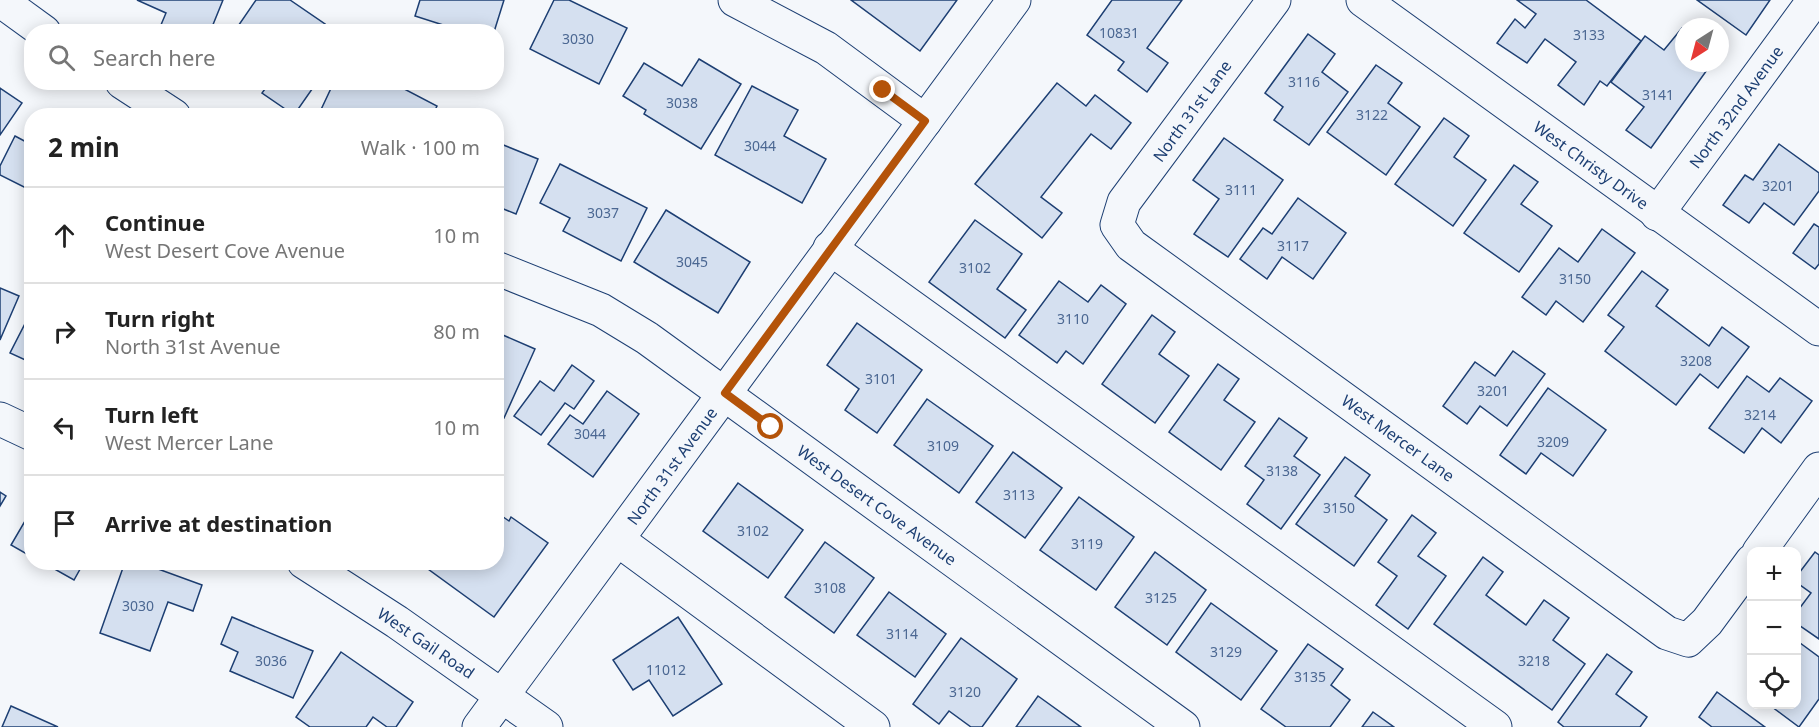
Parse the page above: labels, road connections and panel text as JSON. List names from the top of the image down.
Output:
{
  "streets": {
    "street": [
      "North 32nd Avenue",
      "North 31st Lane",
      "West Christy Drive",
      "West Mercer Lane",
      "North 31st Avenue",
      "West Desert Cove Avenue",
      "West Gail Road"
    ]
  },
  "crossings": [
    ["North 32nd Avenue", "West Christy Drive"],
    ["North 31st Lane", "West Mercer Lane"],
    ["North 31st Avenue", "West Desert Cove Avenue"],
    ["North 31st Avenue", "West Gail Road"]
  ],
  "house_numbers": [
    "10831",
    "3133",
    "3030",
    "3116",
    "3141",
    "3038",
    "3122",
    "3044",
    "3201",
    "3111",
    "3037",
    "3117",
    "3045",
    "3102",
    "3150",
    "3110",
    "3208",
    "3101",
    "3201",
    "3214",
    "3044",
    "3209",
    "3109",
    "3138",
    "3113",
    "3150",
    "3102",
    "3119",
    "3108",
    "3125",
    "3030",
    "3114",
    "3129",
    "3036",
    "3218",
    "11012",
    "3135",
    "3120"
  ],
  "north": "bottom left",
  "page": {
    "search": "Search here",
    "heading": ["2 min", "Walk · 100 m"],
    "list": [
      ["Continue", "West Desert Cove Avenue", "10 m"],
      ["Turn right", "North 31st Avenue", "80 m"],
      ["Turn left", "West Mercer Lane", "10 m"],
      "Arrive at destination"
    ],
    "map_buttons": ["+", "−"]
  }
}
